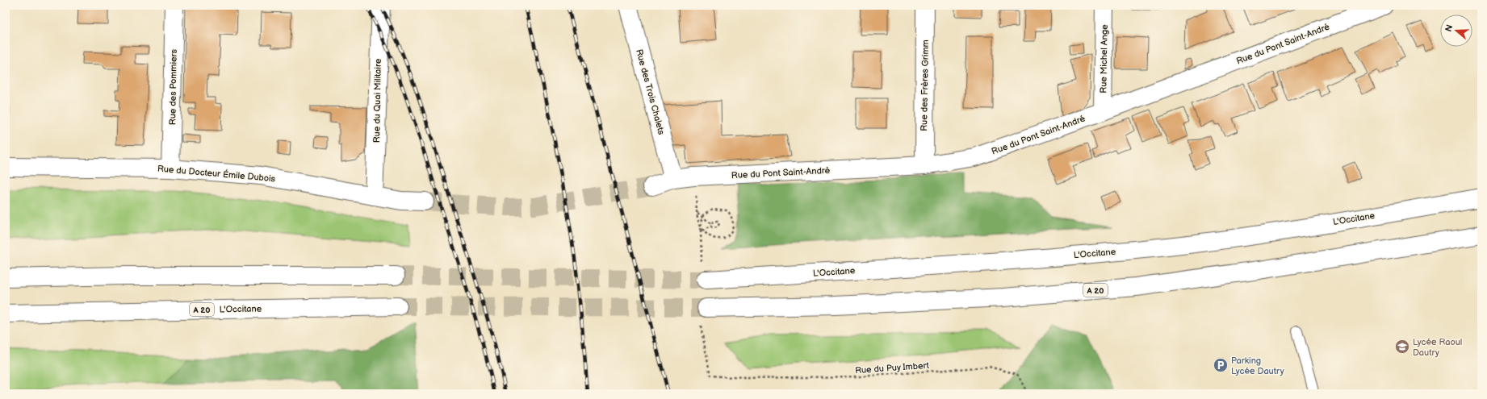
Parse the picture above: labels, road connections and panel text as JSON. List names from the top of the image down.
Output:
{
  "streets": {
    "main road": [
      "Rue du Pont Saint-André",
      "Rue Michel Ange",
      "Rue des Frères Grimm",
      "Rue des Pommiers",
      "Rue des Trois Chalets",
      "Rue du Quai Militaire",
      "Rue du Docteur Émile Dubois",
      "L'Occitane",
      "A 20"
    ],
    "path": ["Rue du Puy Imbert"]
  },
  "crossings": [
    ["Rue du Pont Saint-André", "Rue Michel Ange"],
    ["Rue du Pont Saint-André", "Rue des Frères Grimm"],
    ["Rue du Pont Saint-André", "Rue des Trois Chalets"],
    ["Rue des Pommiers", "Rue du Docteur Émile Dubois"],
    ["Rue du Quai Militaire", "Rue du Docteur Émile Dubois"]
  ],
  "places": {
    "school or university": ["Lycée Raoul Dautry"],
    "parking": ["Parking Lycée Dautry"]
  },
  "north": "left"
}
